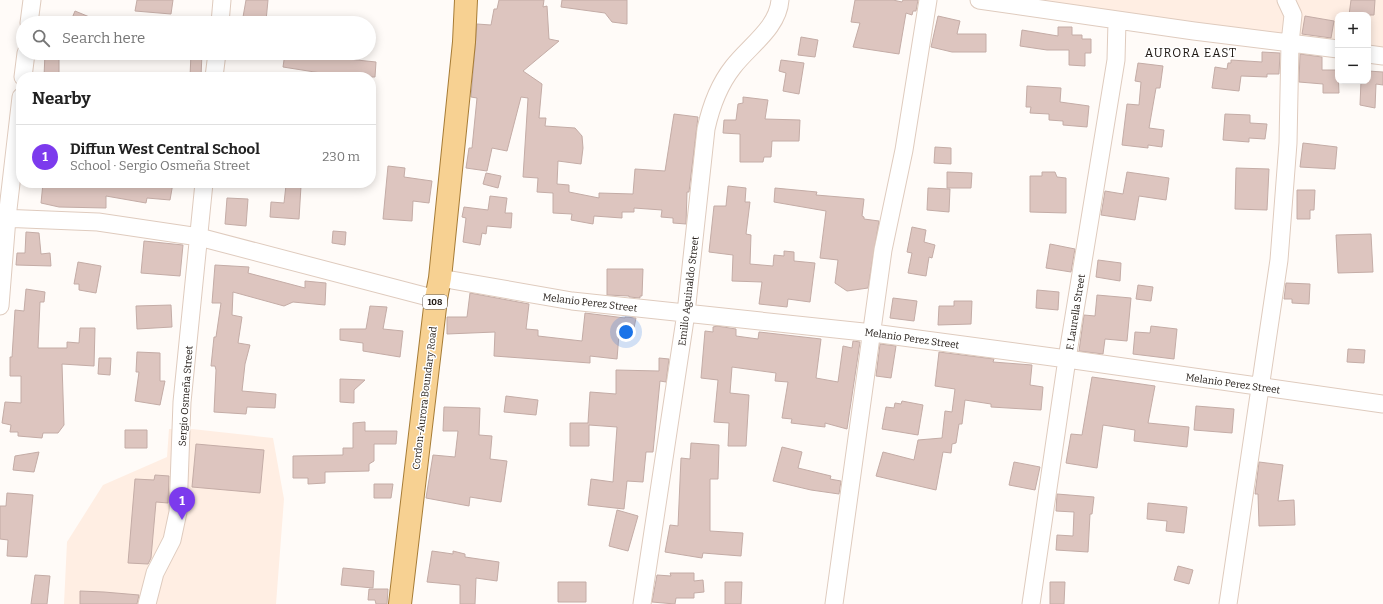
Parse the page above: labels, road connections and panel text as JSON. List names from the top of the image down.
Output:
{
  "streets": {
    "main road": ["108", "Cordon-Aurora Boundary Road"],
    "street": [
      "Emilio Aguinaldo Street",
      "Melanio Perez Street",
      "F. Laurella Street",
      "Sergio Osmeña Street"
    ]
  },
  "crossings": [
    ["Emilio Aguinaldo Street", "Melanio Perez Street"],
    ["Melanio Perez Street", "F. Laurella Street"],
    ["Melanio Perez Street", "Sergio Osmeña Street"],
    ["Melanio Perez Street", "Cordon-Aurora Boundary Road"]
  ],
  "districts": ["AURORA EAST"],
  "page": {
    "map_buttons": ["+", "−"],
    "search": "Search here",
    "heading": "Nearby",
    "list": [
      {
        "mark": "1",
        "name": "Diffun West Central School",
        "note": "School · Sergio Osmeña Street",
        "value": "230 m"
      }
    ],
    "pins": "1"
  }
}
